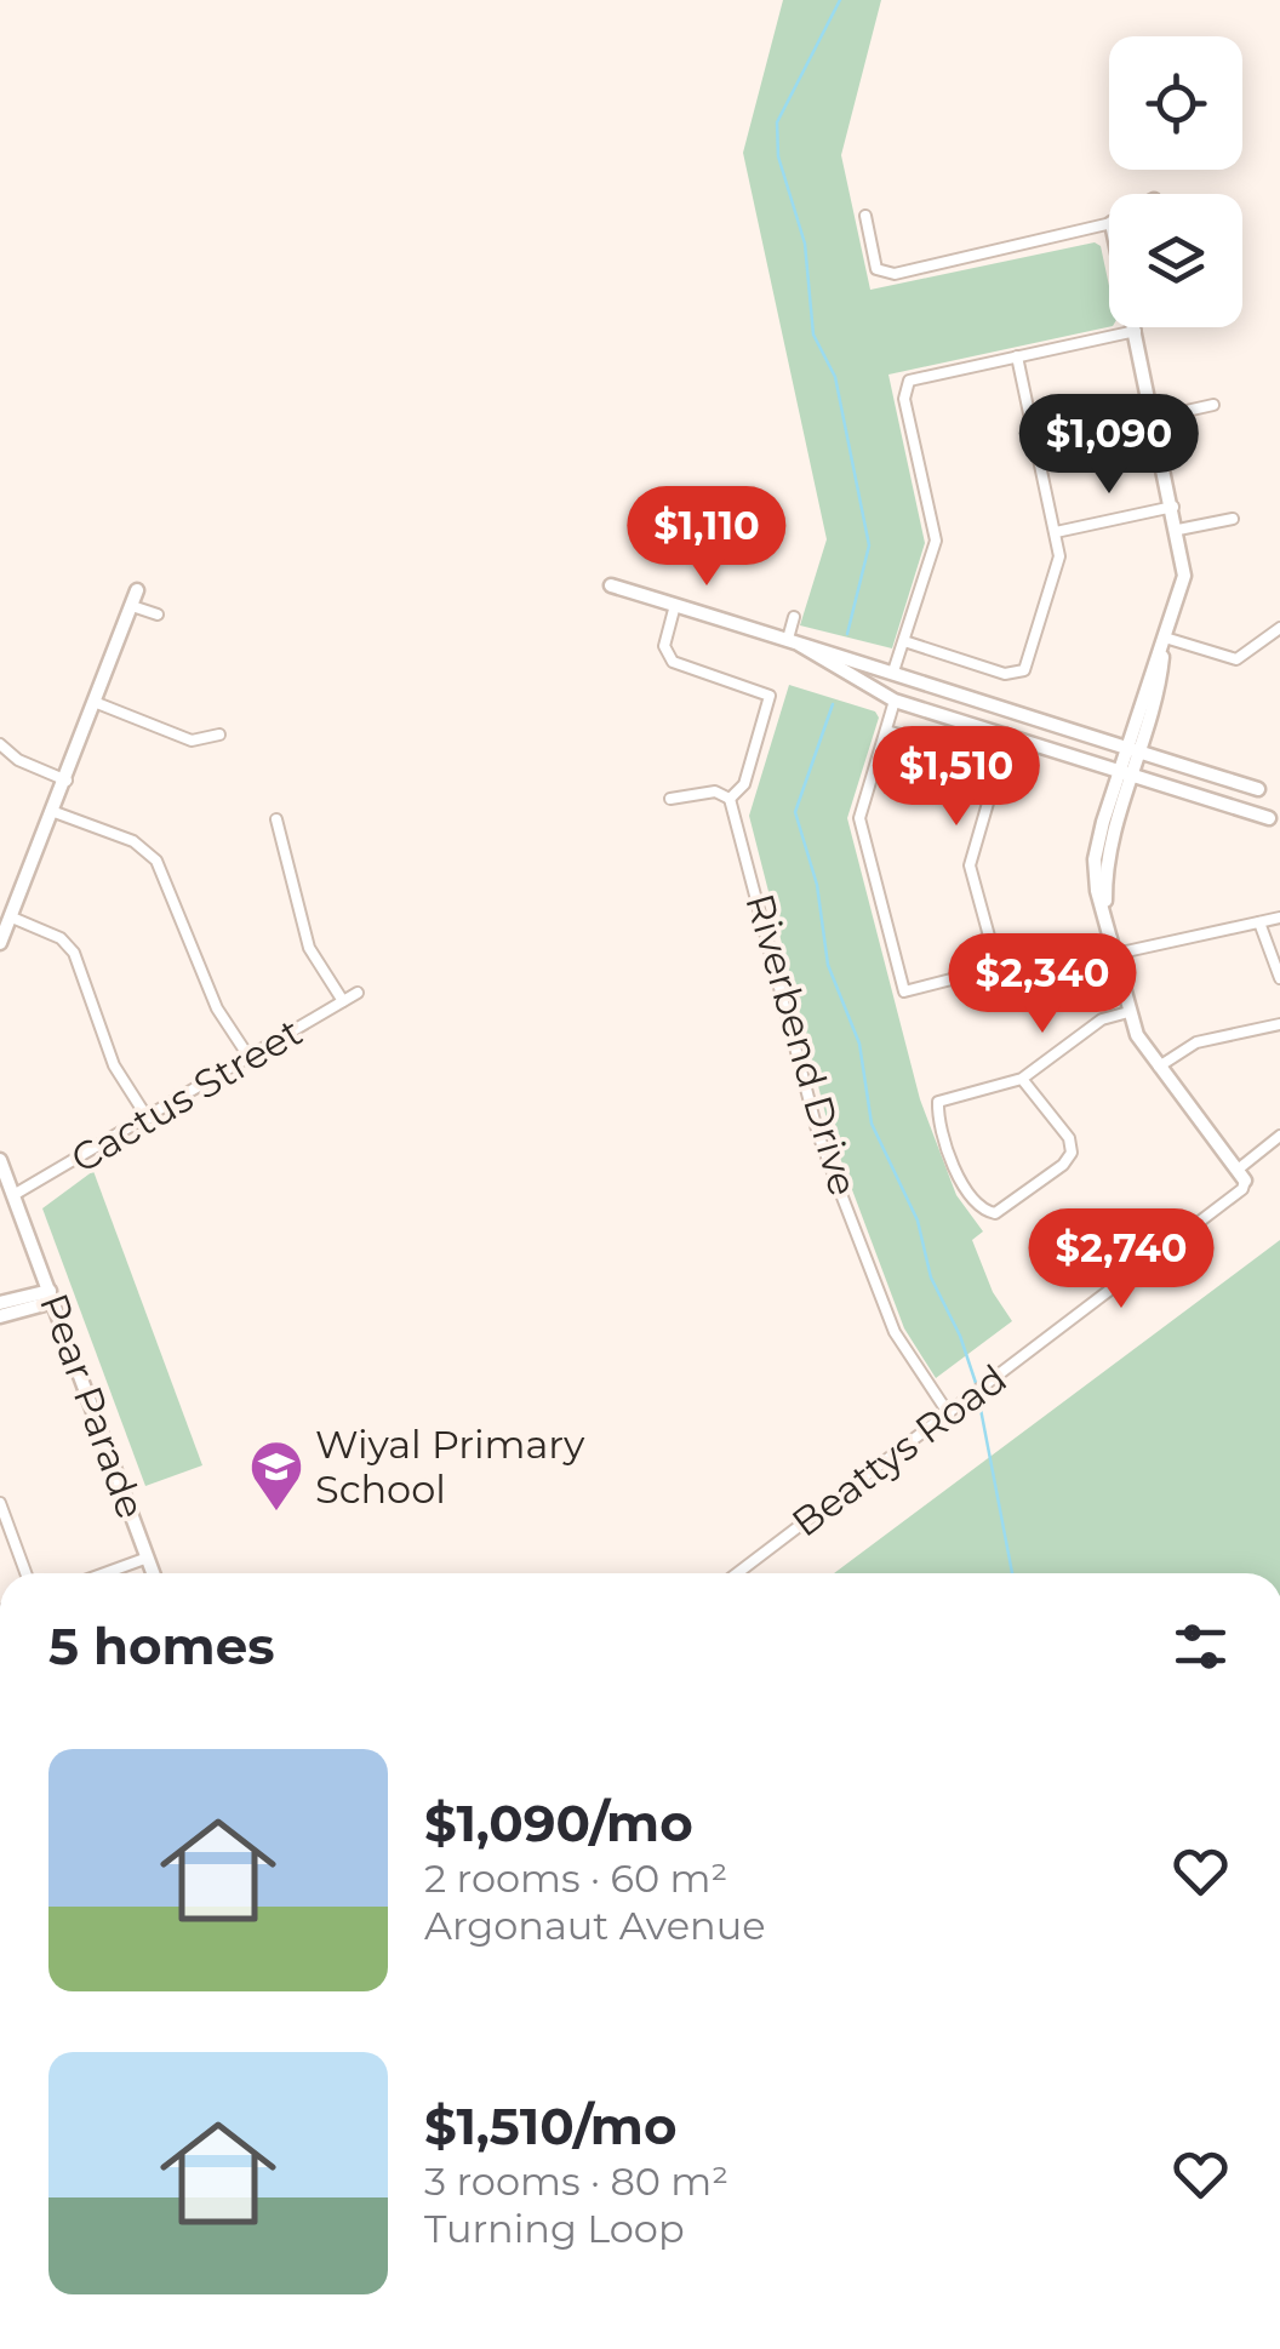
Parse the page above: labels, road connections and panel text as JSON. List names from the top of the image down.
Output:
{
  "streets": {
    "street": [
      "Riverbend Drive",
      "Cactus Street",
      "Pear Parade",
      "Beattys Road"
    ]
  },
  "crossings": [
    ["Riverbend Drive", "Beattys Road"],
    ["Cactus Street", "Pear Parade"]
  ],
  "places": {
    "school or university": ["Wiyal Primary School"]
  },
  "page": {
    "price": [
      "$1,090",
      "$1,110",
      "$1,510",
      "$2,340",
      "$2,740"
    ],
    "heading": "5 homes",
    "list": [
      {
        "name": "$1,090/mo",
        "note": "2 rooms · 60 m² · Argonaut Avenue"
      },
      {
        "name": "$1,510/mo",
        "note": "3 rooms · 80 m² · Turning Loop"
      }
    ]
  }
}
